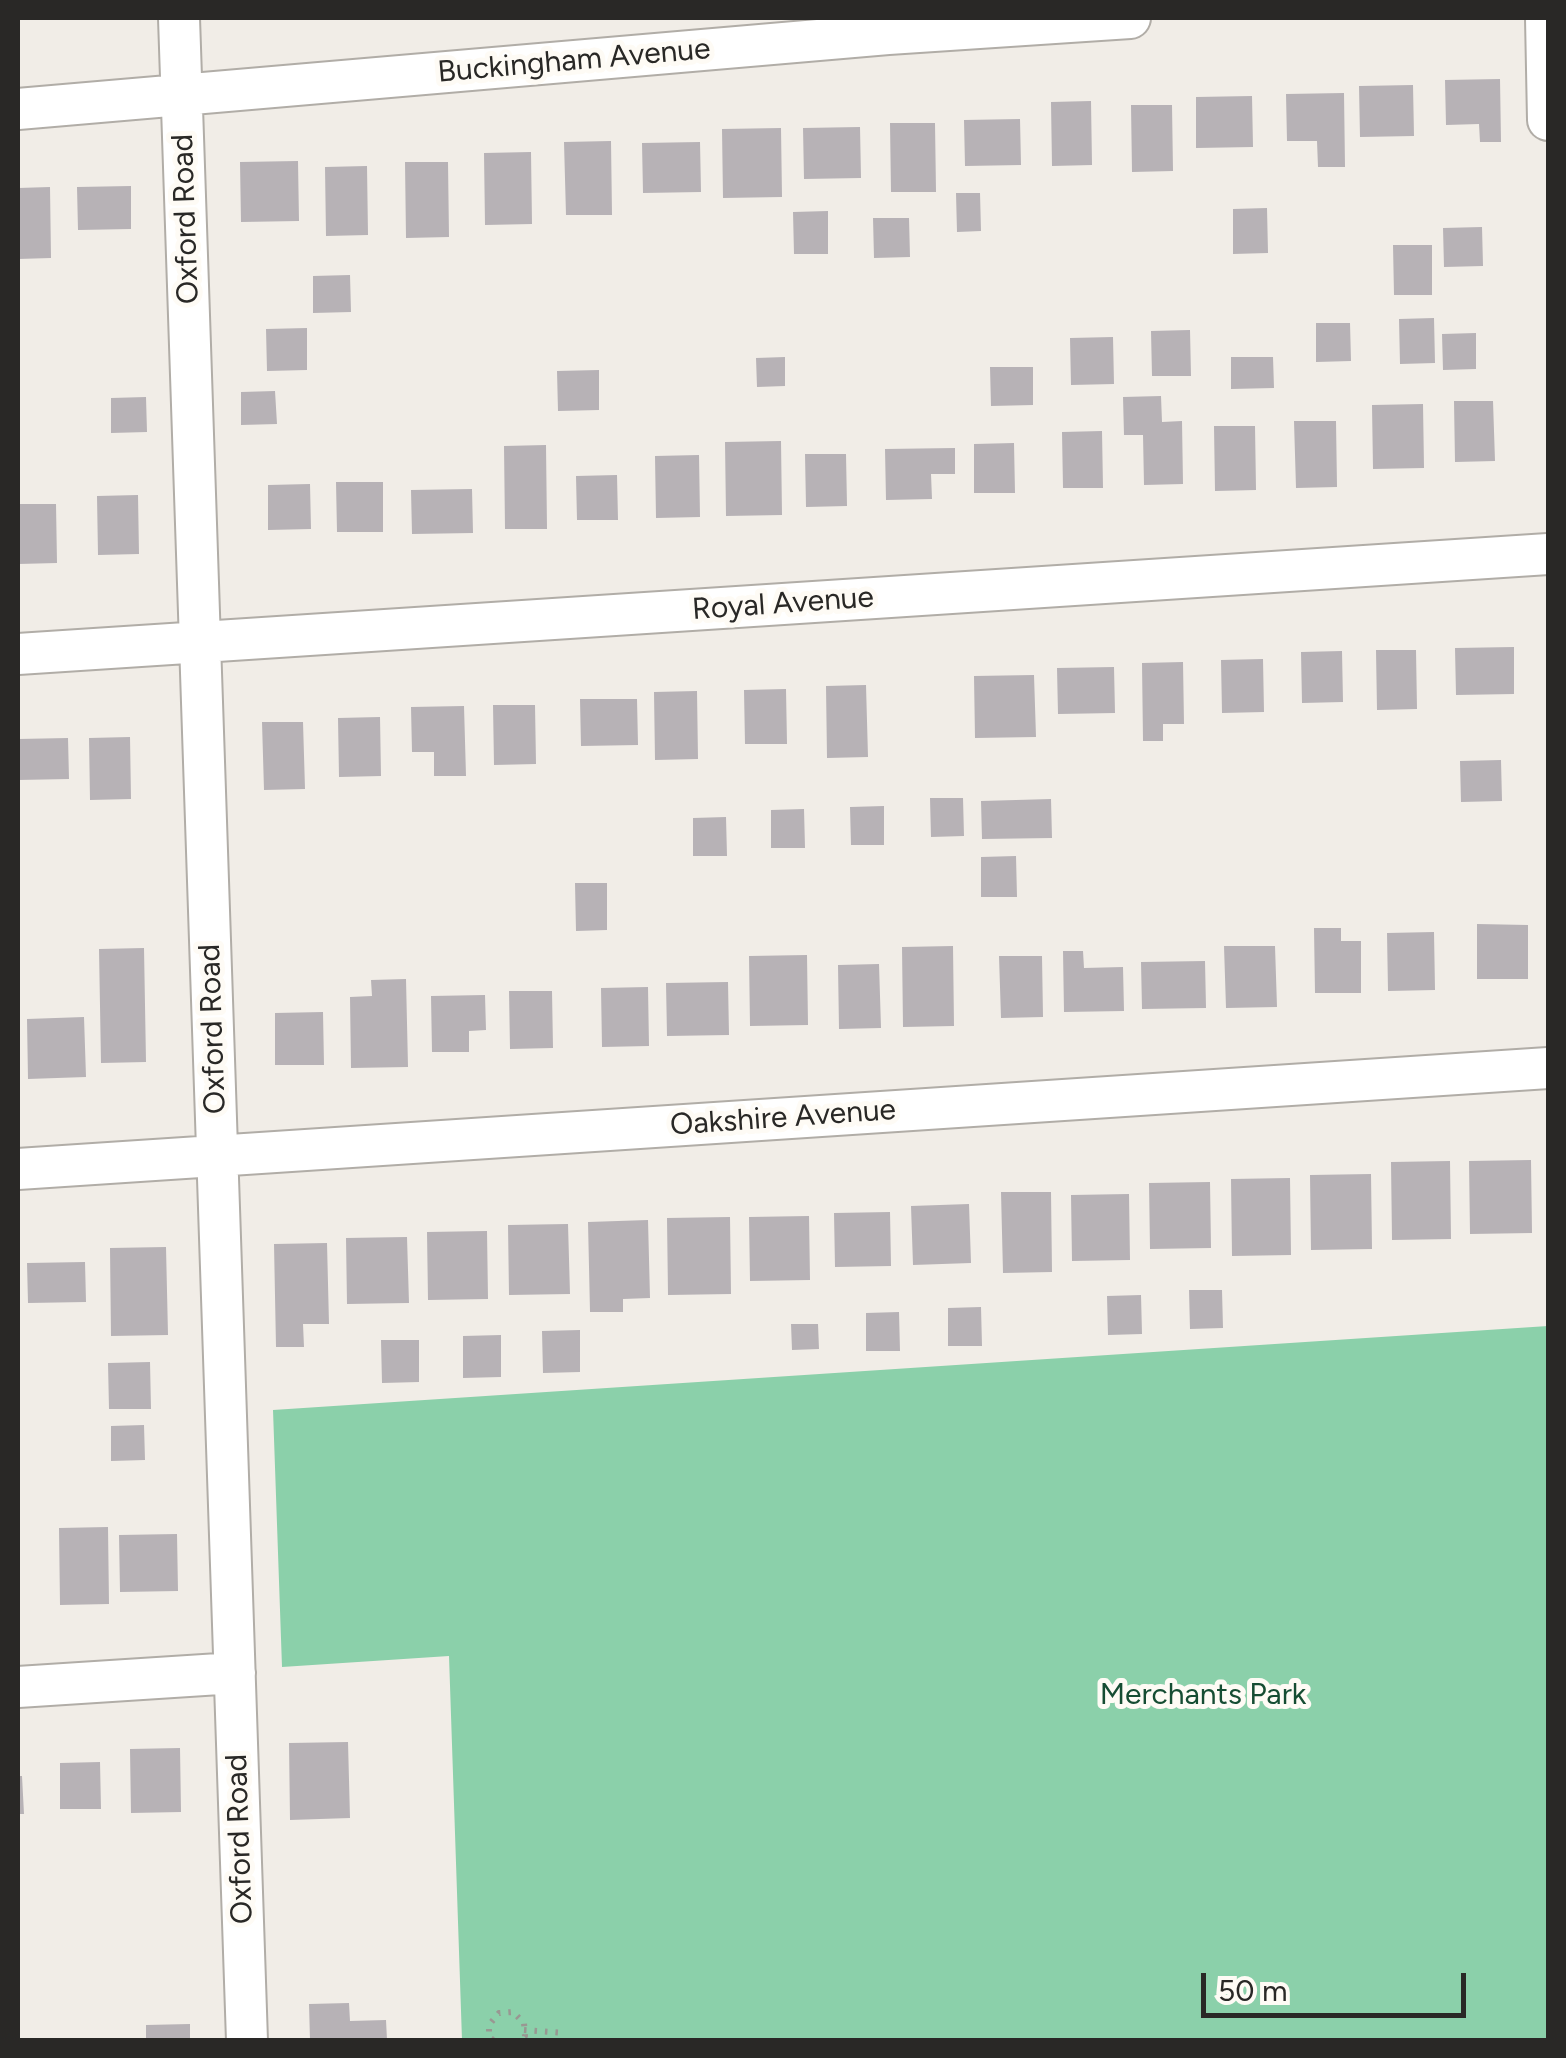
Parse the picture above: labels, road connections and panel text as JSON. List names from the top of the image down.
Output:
{
  "streets": {
    "street": [
      "Buckingham Avenue",
      "Oxford Road",
      "Royal Avenue",
      "Oakshire Avenue"
    ]
  },
  "crossings": [
    ["Buckingham Avenue", "Oxford Road"],
    ["Oxford Road", "Royal Avenue"],
    ["Oxford Road", "Oakshire Avenue"]
  ],
  "parks": ["Merchants Park"],
  "scale_bar": "50 m"
}
